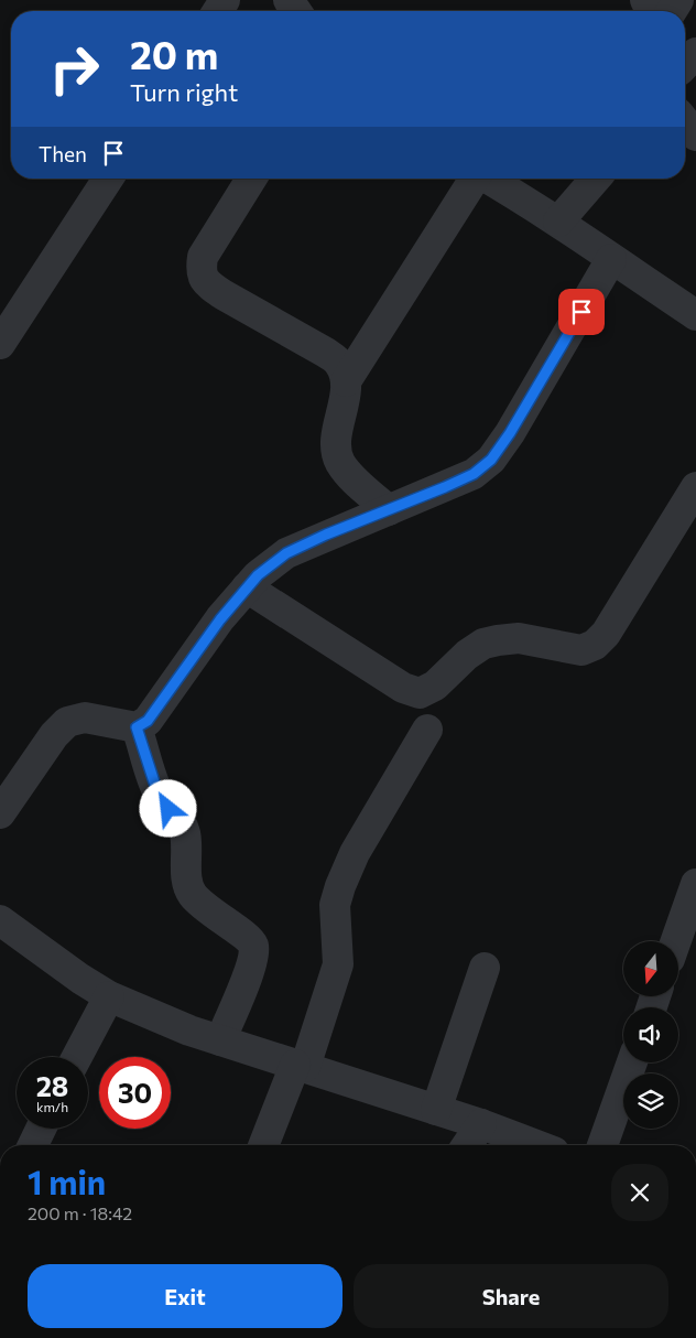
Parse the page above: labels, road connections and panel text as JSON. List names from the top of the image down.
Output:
{
  "north": "bottom",
  "page": {
    "turn": ["20 m", "Turn right"],
    "then": "Then",
    "speed": "28 km/h",
    "limit": "30",
    "heading": ["1 min", "200 m · 18:42"],
    "buttons": ["Exit", "Share"]
  }
}
